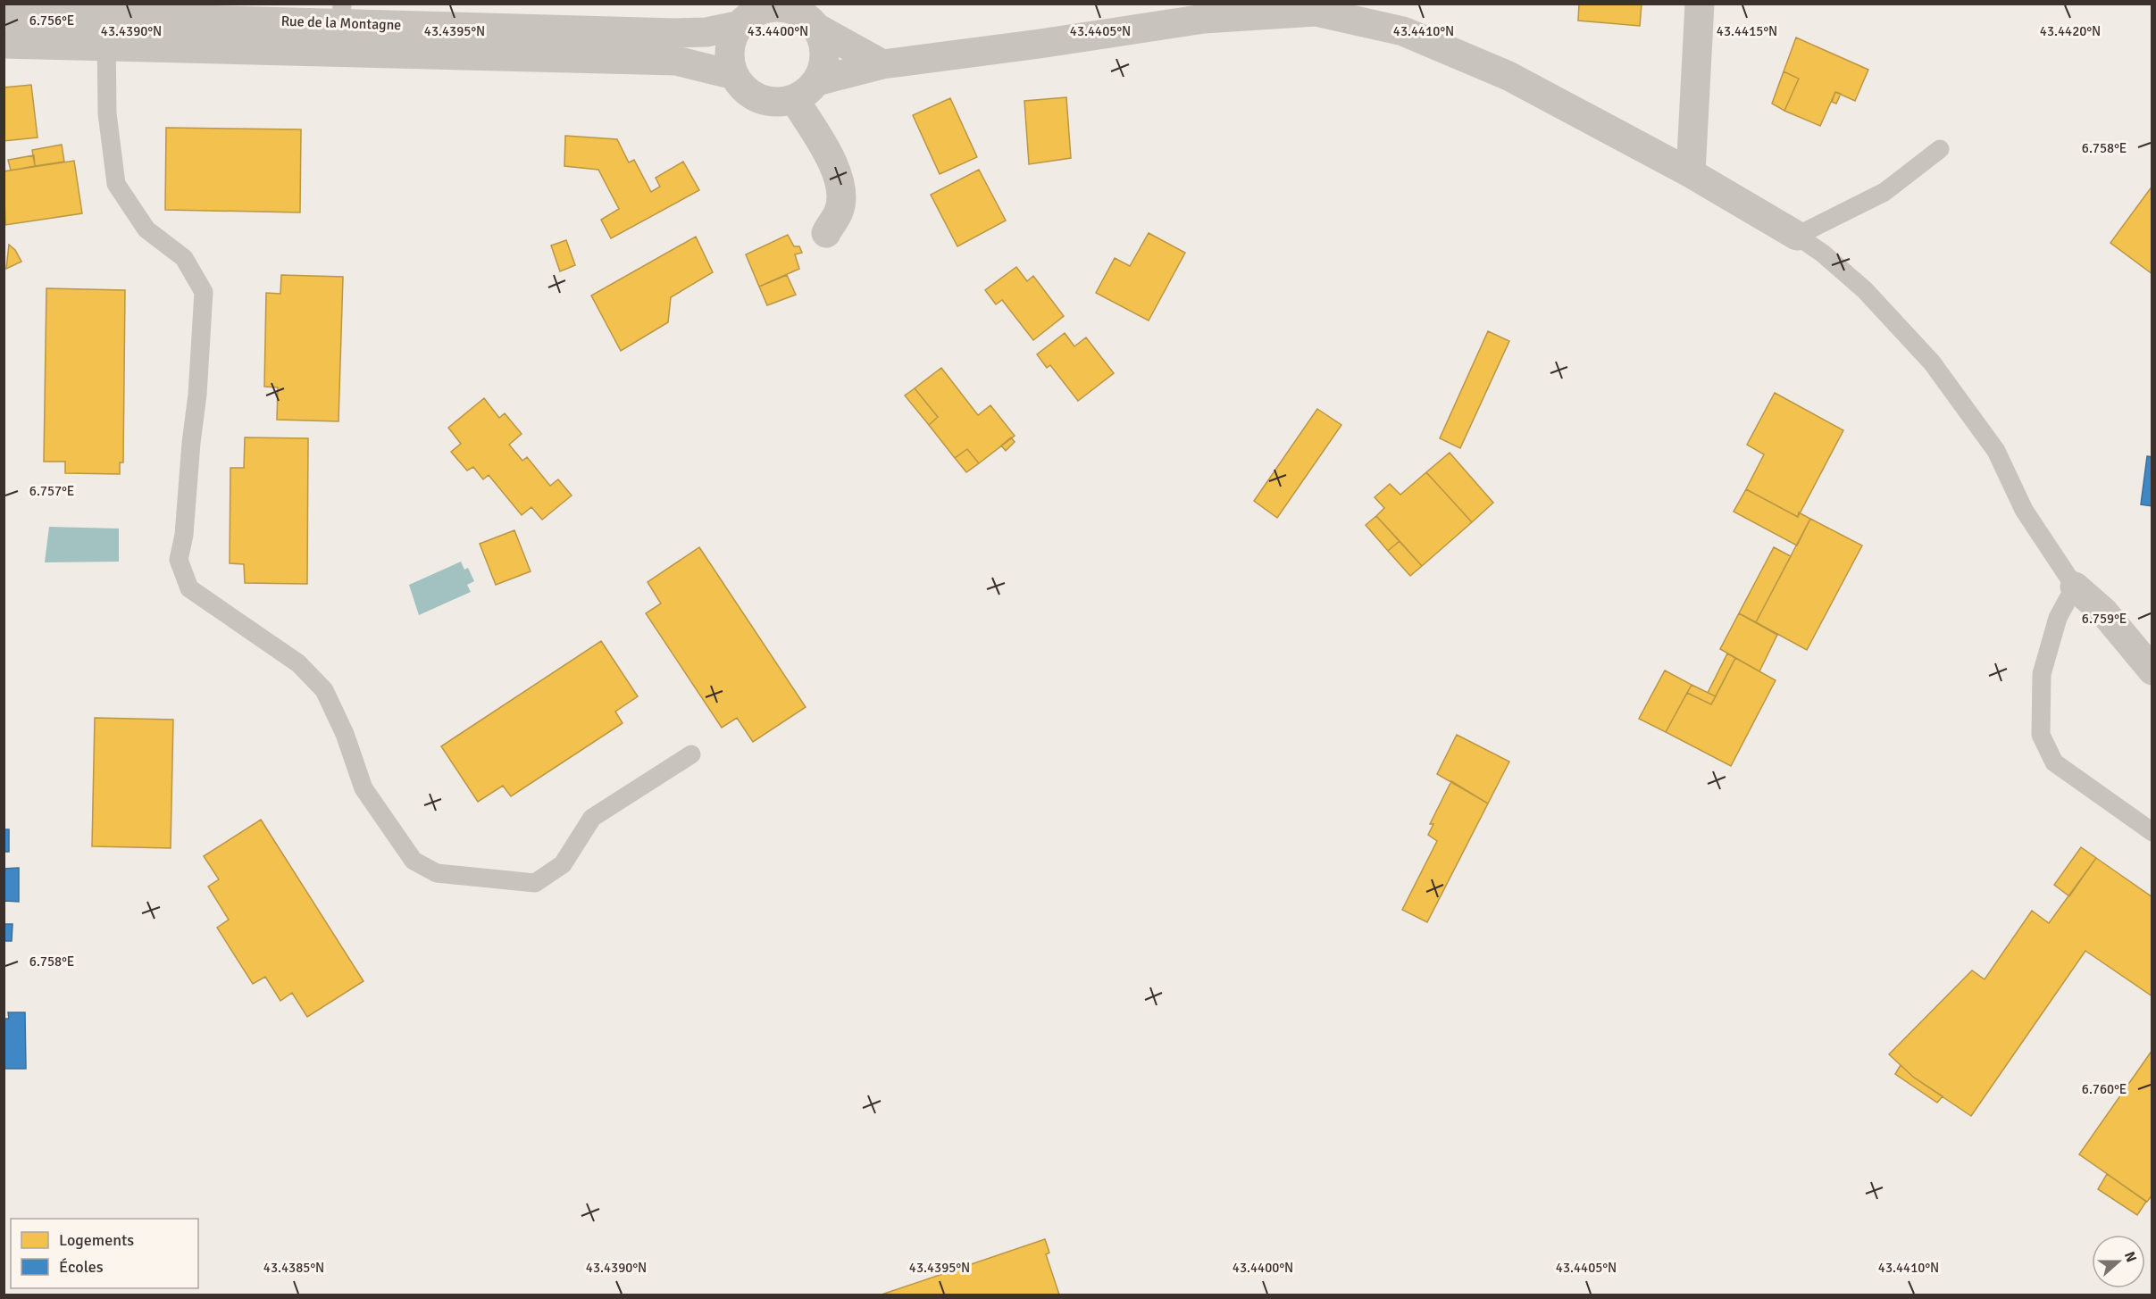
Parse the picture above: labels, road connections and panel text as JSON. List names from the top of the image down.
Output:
{
  "streets": {
    "street": ["Rue de la Montagne"]
  },
  "legend": ["Logements", "Écoles"],
  "north": "right",
  "coordinates": [
    "6.756°E",
    "43.4395°N",
    "43.4390°N",
    "43.4400°N",
    "43.4405°N",
    "43.4410°N",
    "43.4415°N",
    "43.4420°N",
    "6.758°E",
    "6.757°E",
    "6.759°E",
    "6.760°E",
    "43.4385°N"
  ]
}
